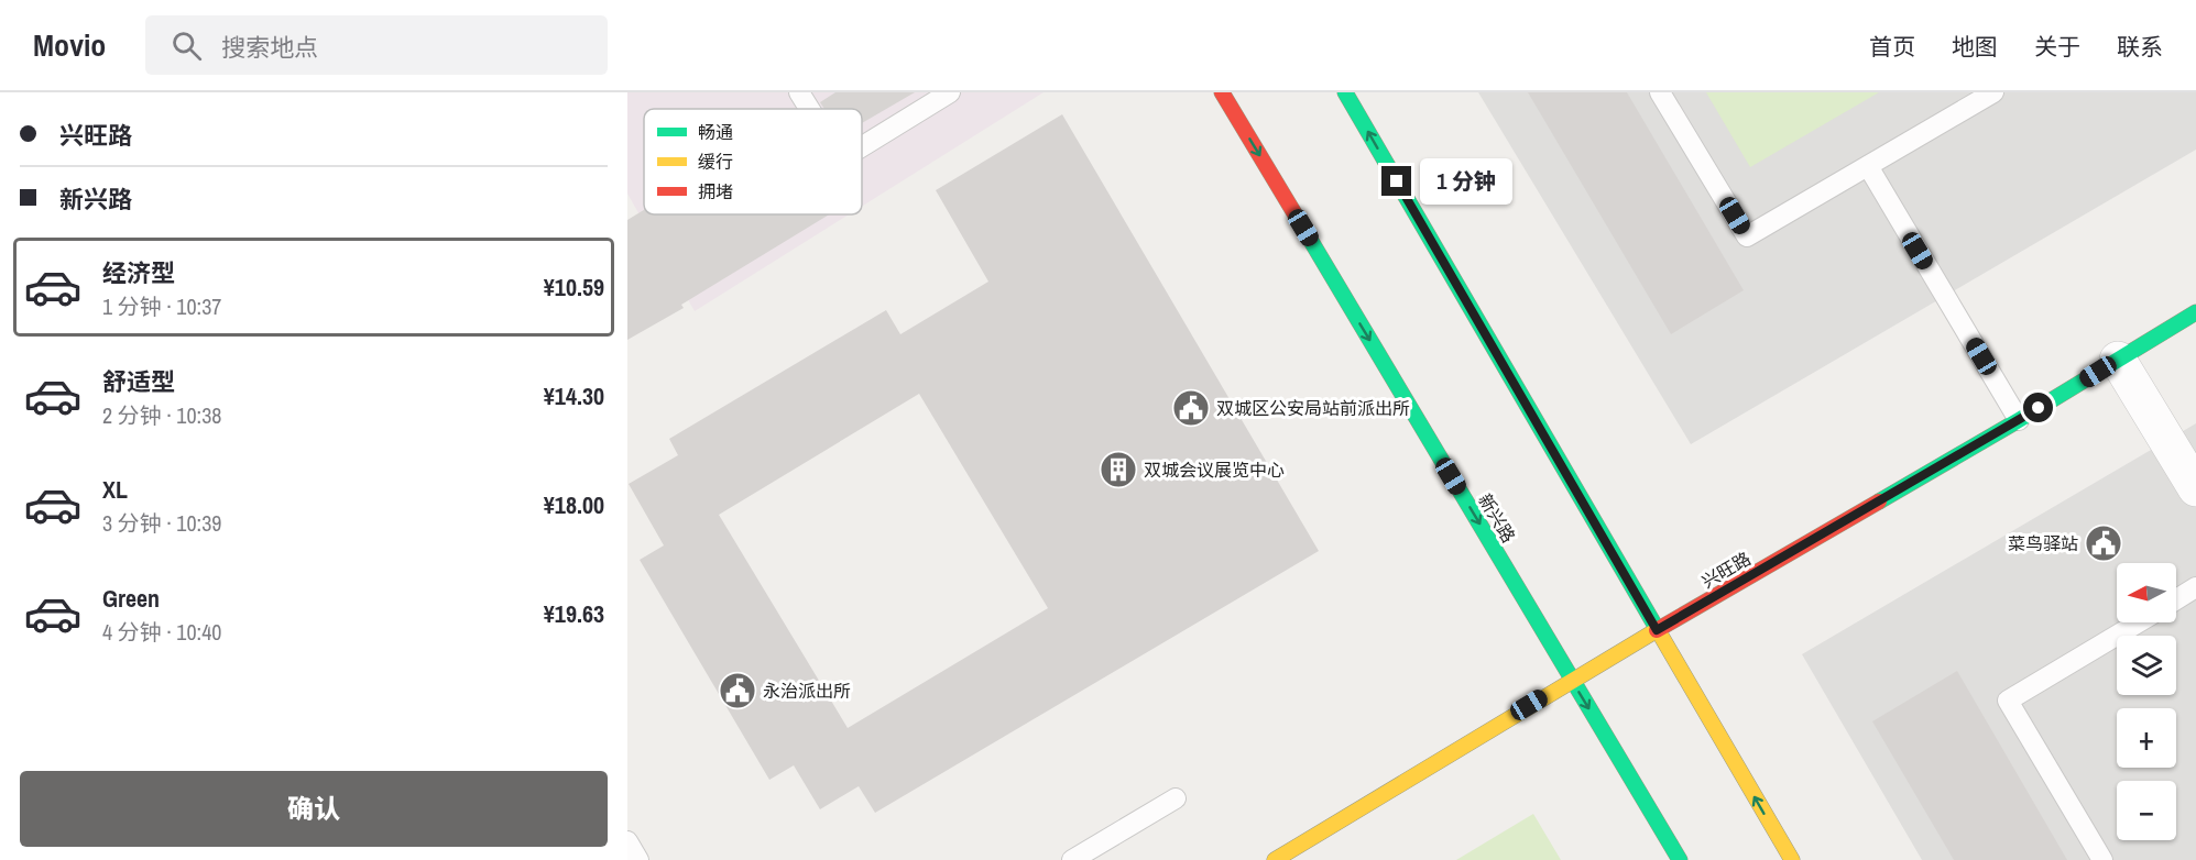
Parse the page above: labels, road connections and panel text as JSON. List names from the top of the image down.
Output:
{
  "streets": {
    "main road": ["新兴路", "兴旺路"]
  },
  "crossings": [
    ["新兴路", "兴旺路"]
  ],
  "places": {
    "public building": ["双城区公安局站前派出所", "菜鸟驿站", "永治派出所"],
    "building": ["双城会议展览中心"]
  },
  "legend": ["畅通", "缓行", "拥堵"],
  "north": "left",
  "page": {
    "header": "Movio",
    "search": "搜索地点",
    "nav": [
      "首页",
      "地图",
      "关于",
      "联系"
    ],
    "banner": ["兴旺路", "新兴路"],
    "bubble": "1 分钟",
    "list": [
      {
        "name": "经济型",
        "note": "1 分钟 · 10:37",
        "value": "¥10.59"
      },
      {
        "name": "舒适型",
        "note": "2 分钟 · 10:38",
        "value": "¥14.30"
      },
      {
        "name": "XL",
        "note": "3 分钟 · 10:39",
        "value": "¥18.00"
      },
      {
        "name": "Green",
        "note": "4 分钟 · 10:40",
        "value": "¥19.63"
      }
    ],
    "map_buttons": ["+", "−"],
    "buttons": "确认"
  }
}
